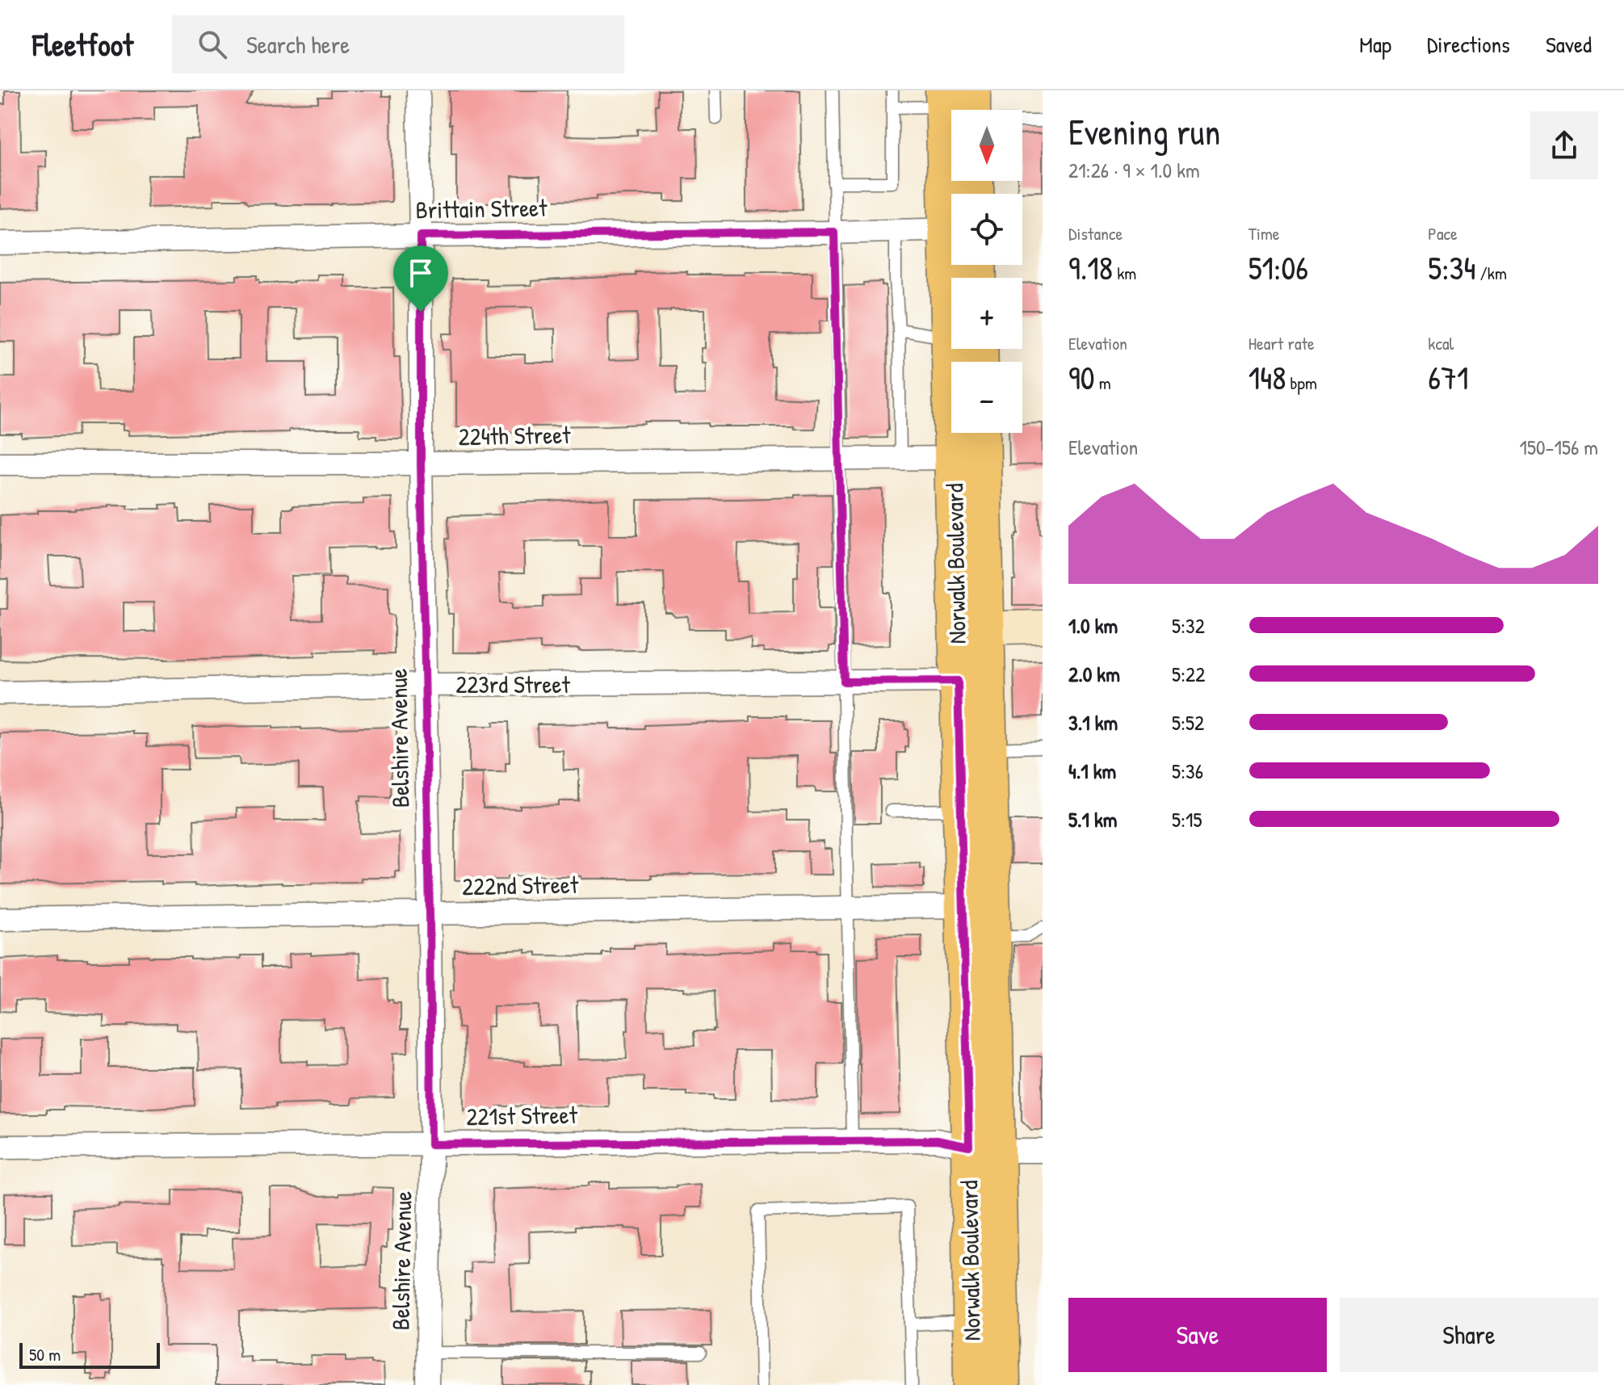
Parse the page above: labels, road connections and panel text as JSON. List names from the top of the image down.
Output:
{
  "streets": {
    "main road": ["Norwalk Boulevard"],
    "street": [
      "Brittain Street",
      "224th Street",
      "223rd Street",
      "Belshire Avenue",
      "222nd Street",
      "221st Street"
    ]
  },
  "crossings": [
    ["Brittain Street", "Belshire Avenue"],
    ["224th Street", "Norwalk Boulevard"],
    ["224th Street", "Belshire Avenue"],
    ["Norwalk Boulevard", "223rd Street"],
    ["Norwalk Boulevard", "222nd Street"],
    ["Norwalk Boulevard", "221st Street"],
    ["223rd Street", "Belshire Avenue"],
    ["Belshire Avenue", "222nd Street"],
    ["Belshire Avenue", "221st Street"]
  ],
  "scale_bar": "50 m",
  "north": "bottom",
  "page": {
    "header": "Fleetfoot",
    "search": "Search here",
    "nav": ["Map", "Directions", "Saved"],
    "heading": ["Evening run", "21:26 · 9 × 1.0 km"],
    "map_buttons": ["+", "−"],
    "stats": [
      ["Distance", "9.18 km"],
      ["Time", "51:06"],
      ["Pace", "5:34 /km"],
      ["Elevation", "90 m"],
      ["Heart rate", "148 bpm"],
      ["kcal", "671"]
    ],
    "chart": ["Elevation", "150–156 m"],
    "list": [
      {
        "name": "1.0 km",
        "note": "5:32"
      },
      {
        "name": "2.0 km",
        "note": "5:22"
      },
      {
        "name": "3.1 km",
        "note": "5:52"
      },
      {
        "name": "4.1 km",
        "note": "5:36"
      },
      {
        "name": "5.1 km",
        "note": "5:15"
      }
    ],
    "buttons": ["Save", "Share"],
    "scale": "50 m"
  }
}
